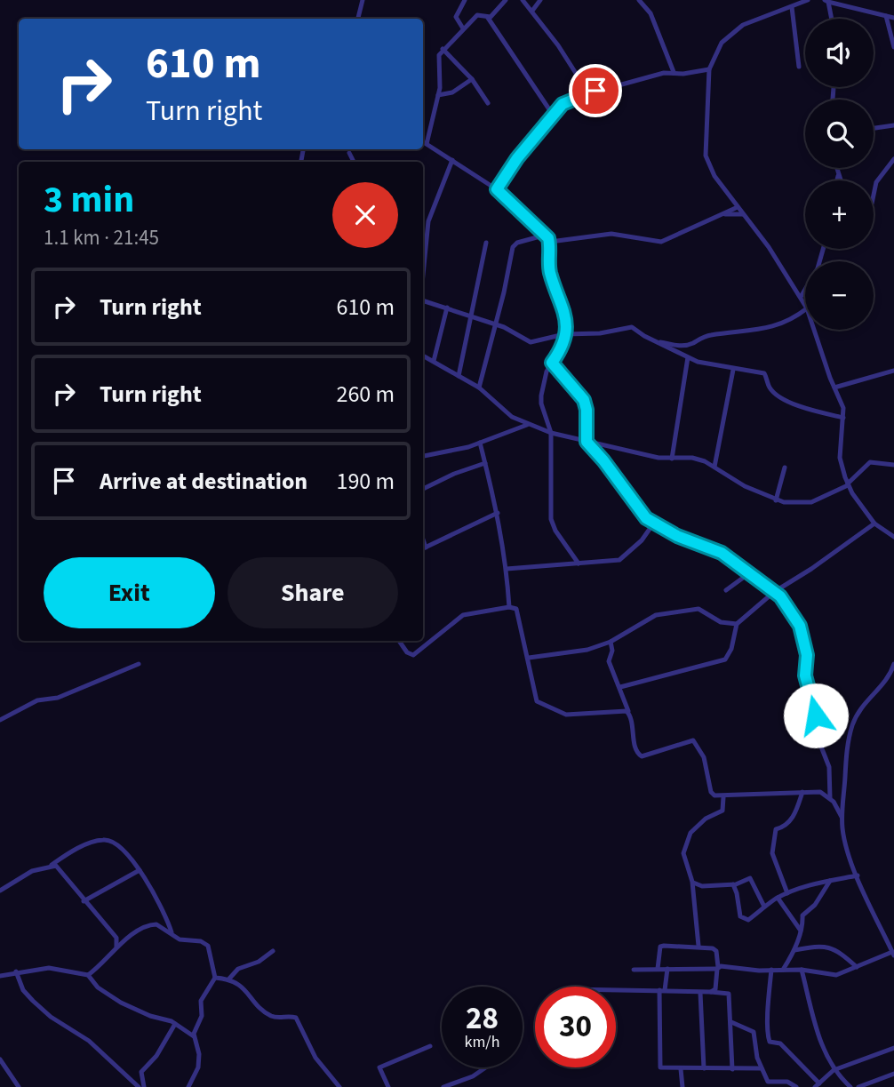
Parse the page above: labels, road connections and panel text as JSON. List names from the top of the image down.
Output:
{
  "page": {
    "map_buttons": ["+", "−"],
    "turn": ["610 m", "Turn right"],
    "heading": ["3 min", "1.1 km · 21:45"],
    "list": [
      {
        "name": "Turn right",
        "value": "610 m"
      },
      {
        "name": "Turn right",
        "value": "260 m"
      },
      {
        "name": "Arrive at destination",
        "value": "190 m"
      }
    ],
    "buttons": ["Exit", "Share"],
    "speed": "28 km/h",
    "limit": "30"
  }
}
